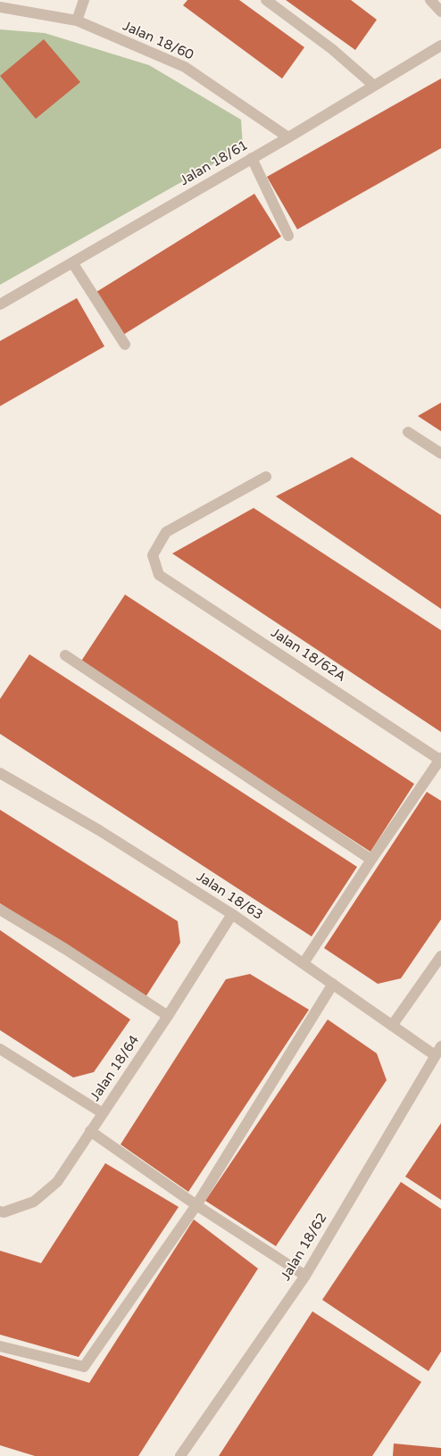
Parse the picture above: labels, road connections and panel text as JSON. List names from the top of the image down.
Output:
{
  "streets": {
    "street": [
      "Jalan 18/60",
      "Jalan 18/61",
      "Jalan 18/62A",
      "Jalan 18/63",
      "Jalan 18/64",
      "Jalan 18/62"
    ]
  },
  "crossings": [
    ["Jalan 18/60", "Jalan 18/61"],
    ["Jalan 18/63", "Jalan 18/64"],
    ["Jalan 18/63", "Jalan 18/62"]
  ]
}
